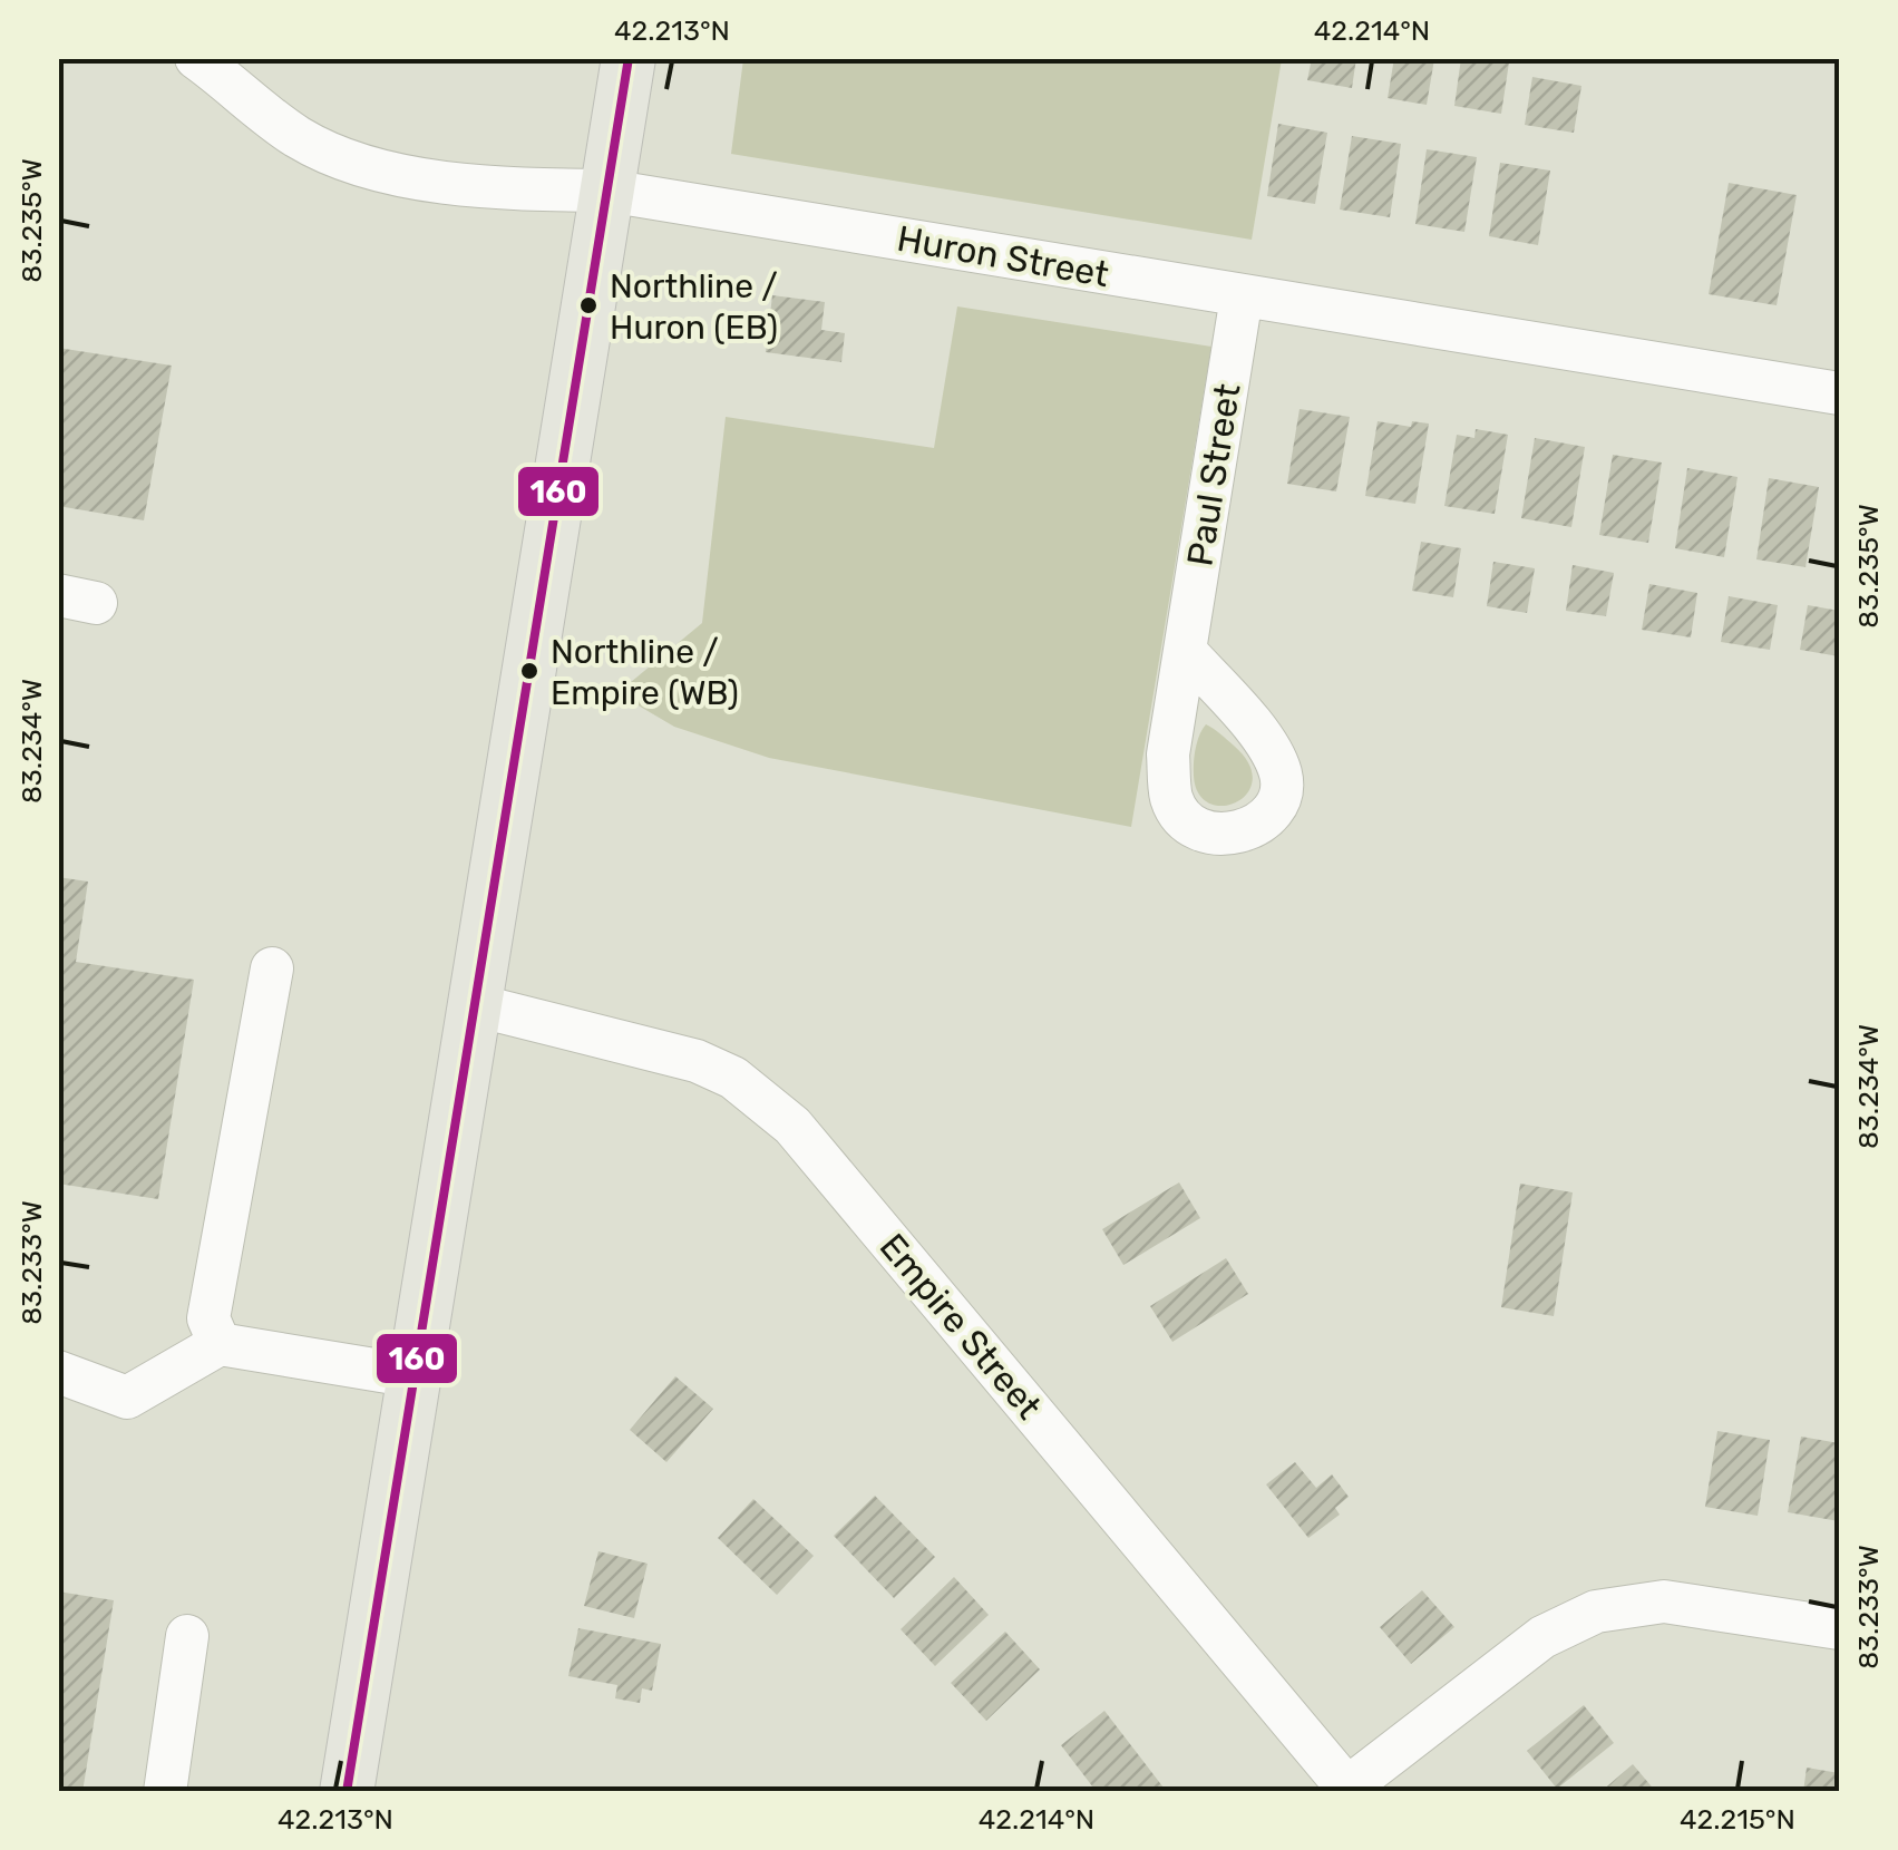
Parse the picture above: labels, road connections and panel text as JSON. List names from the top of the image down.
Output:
{
  "streets": {
    "street": ["Huron Street", "Paul Street", "Empire Street"]
  },
  "crossings": [
    ["Huron Street", "Paul Street"]
  ],
  "places": ["Northline / Huron (EB)", "Northline / Empire (WB)"],
  "lines": ["transit line 160"],
  "coordinates": [
    "42.213°N",
    "42.214°N",
    "83.235°W",
    "83.234°W",
    "83.233°W",
    "42.215°N"
  ]
}
